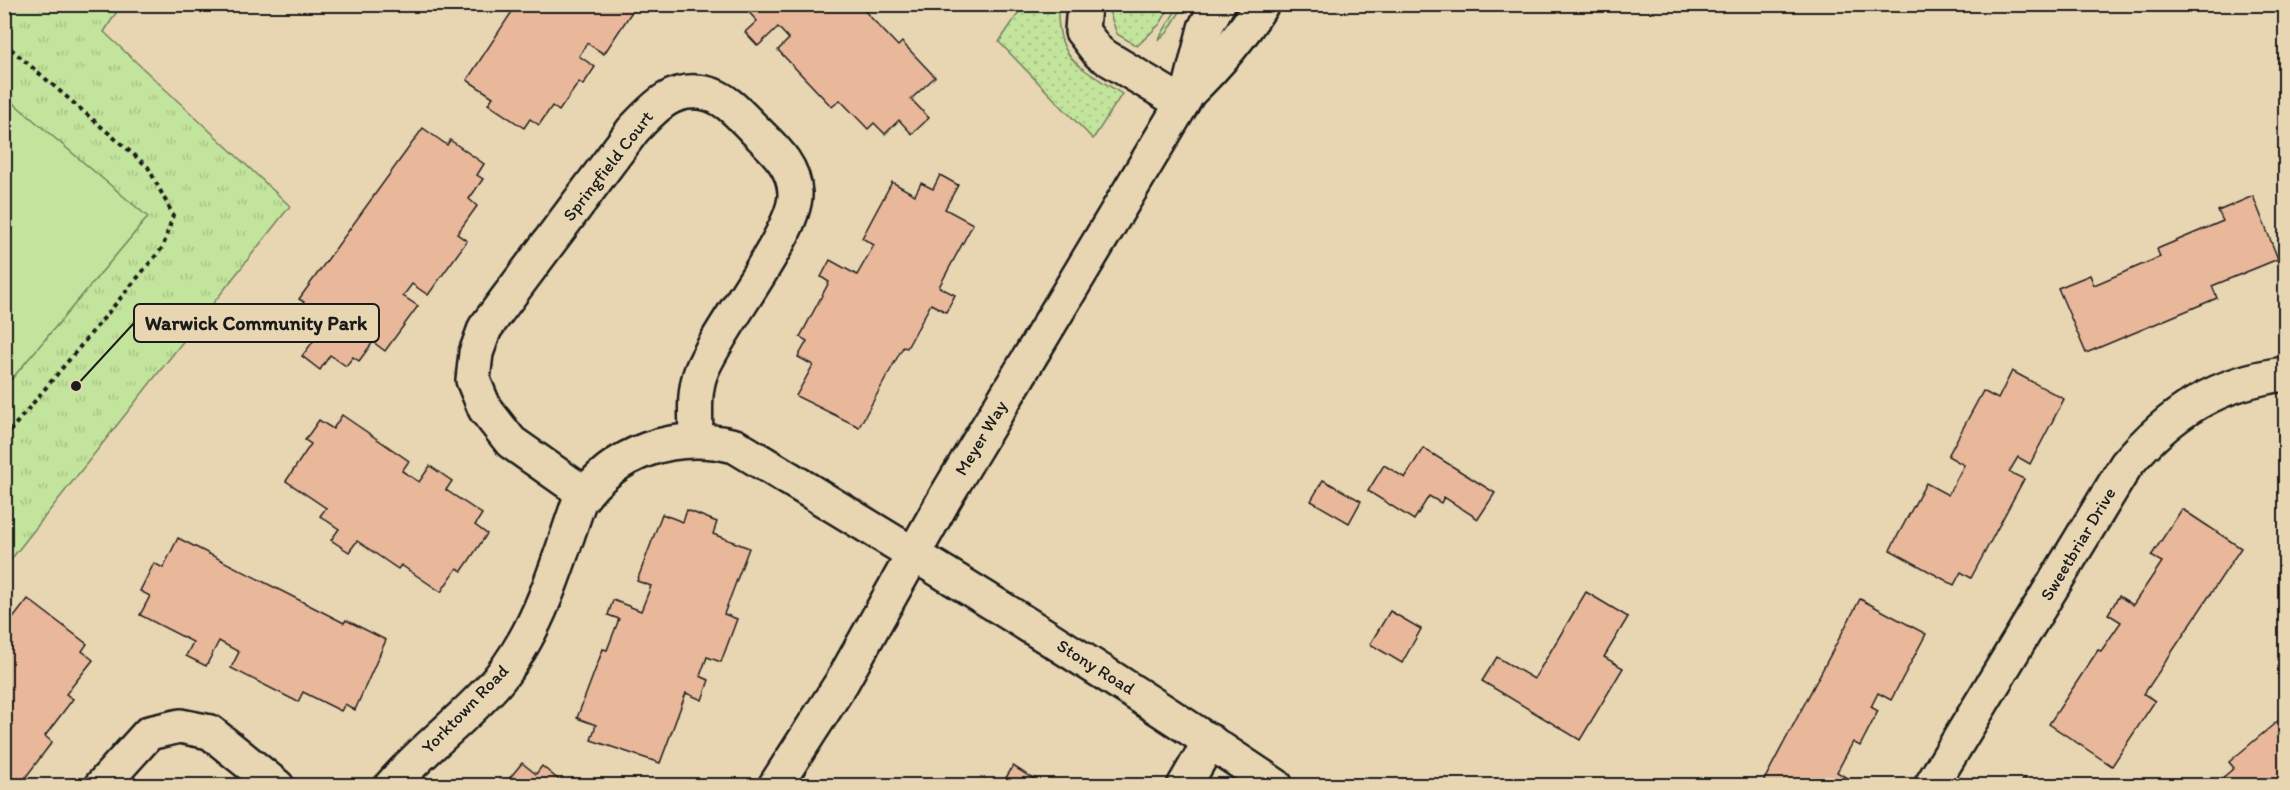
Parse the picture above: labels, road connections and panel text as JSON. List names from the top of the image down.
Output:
{
  "streets": {
    "street": [
      "Springfield Court",
      "Meyer Way",
      "Sweetbriar Drive",
      "Stony Road",
      "Yorktown Road"
    ]
  },
  "crossings": [
    ["Springfield Court", "Yorktown Road"],
    ["Meyer Way", "Stony Road"]
  ],
  "places": ["Warwick Community Park"]
}
